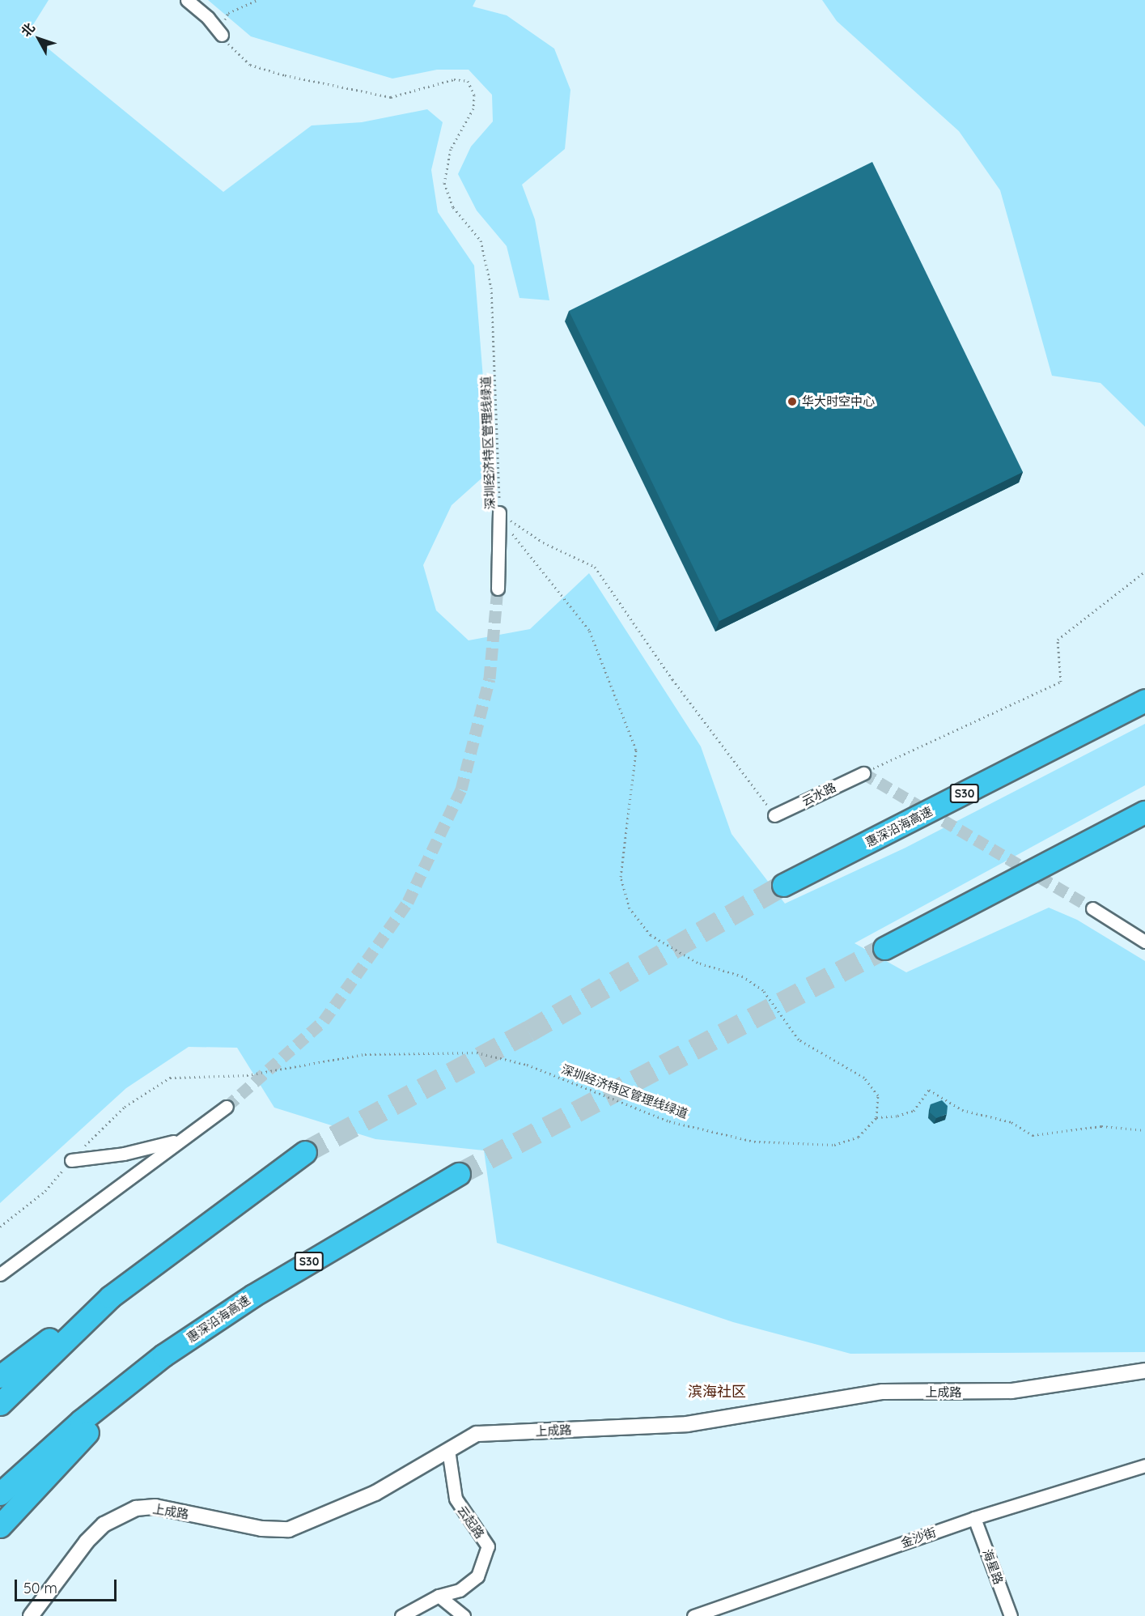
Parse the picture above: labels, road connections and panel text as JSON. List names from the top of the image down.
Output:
{
  "streets": {
    "highway": ["S30", "惠深沿海高速"],
    "street": [
      "云水路",
      "上成路",
      "云起路",
      "金沙街",
      "海星路"
    ],
    "path": ["深圳经济特区管理线绿道"]
  },
  "crossings": [
    ["上成路", "云起路"],
    ["金沙街", "海星路"]
  ],
  "districts": ["滨海社区"],
  "places": ["华大时空中心"],
  "scale_bar": "50 m",
  "north": "top left"
}
